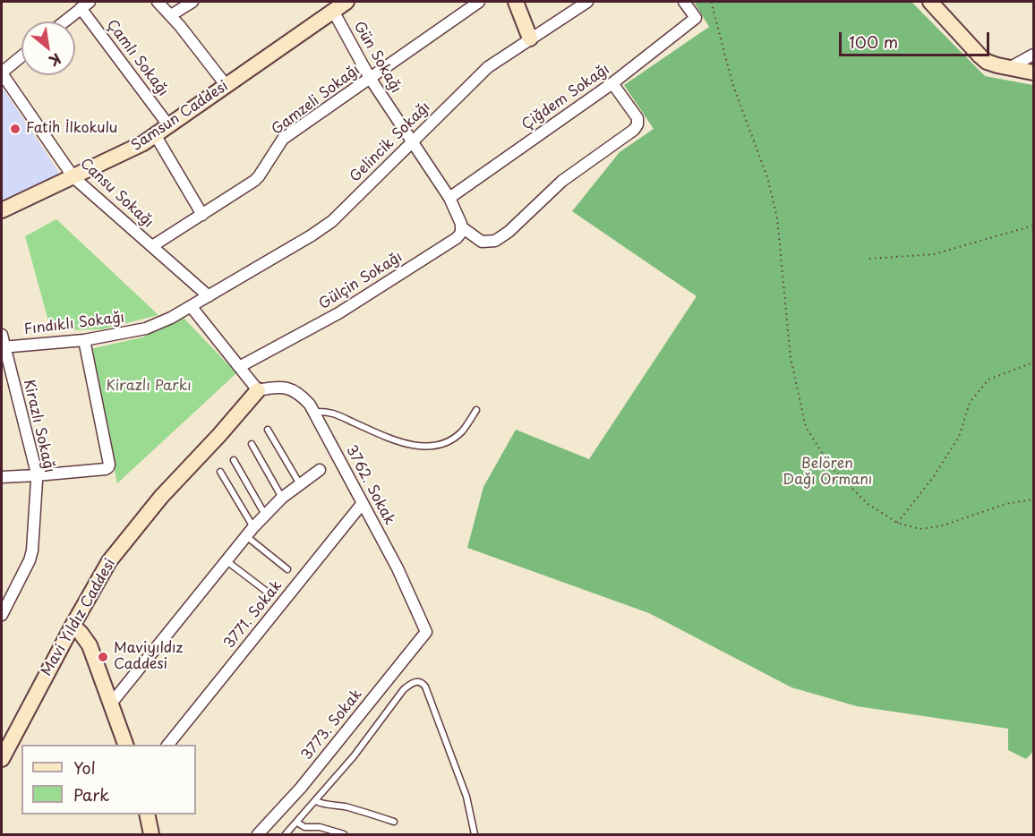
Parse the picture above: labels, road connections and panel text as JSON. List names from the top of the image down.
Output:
{
  "streets": {
    "street": [
      "Gün Sokağı",
      "Çamlı Sokağı",
      "Çiğdem Sokağı",
      "Gamzeli Sokağı",
      "Samsun Caddesi",
      "Gelincik Sokağı",
      "Cansu Sokağı",
      "Gülçin Sokağı",
      "Fındıklı Sokağı",
      "Kirazlı Sokağı",
      "3762. Sokak",
      "3771. Sokak",
      "Mavi Yıldız Caddesi",
      "3773. Sokak"
    ]
  },
  "crossings": [
    ["Gün Sokağı", "Çiğdem Sokağı"],
    ["Gün Sokağı", "Gamzeli Sokağı"],
    ["Gün Sokağı", "Samsun Caddesi"],
    ["Gün Sokağı", "Gelincik Sokağı"],
    ["Çamlı Sokağı", "Samsun Caddesi"],
    ["Gamzeli Sokağı", "Cansu Sokağı"],
    ["Samsun Caddesi", "Cansu Sokağı"],
    ["Gelincik Sokağı", "Cansu Sokağı"],
    ["Gelincik Sokağı", "Fındıklı Sokağı"],
    ["Cansu Sokağı", "Fındıklı Sokağı"],
    ["Fındıklı Sokağı", "Kirazlı Sokağı"],
    ["3762. Sokak", "3771. Sokak"],
    ["3762. Sokak", "Mavi Yıldız Caddesi"],
    ["3762. Sokak", "3773. Sokak"]
  ],
  "parks": ["Kirazlı Parkı", "Belören Dağı Ormanı"],
  "places": ["Fatih İlkokulu", "Maviyıldız Caddesi"],
  "legend": ["Yol", "Park"],
  "scale_bar": "100 m",
  "north": "bottom right"
}
